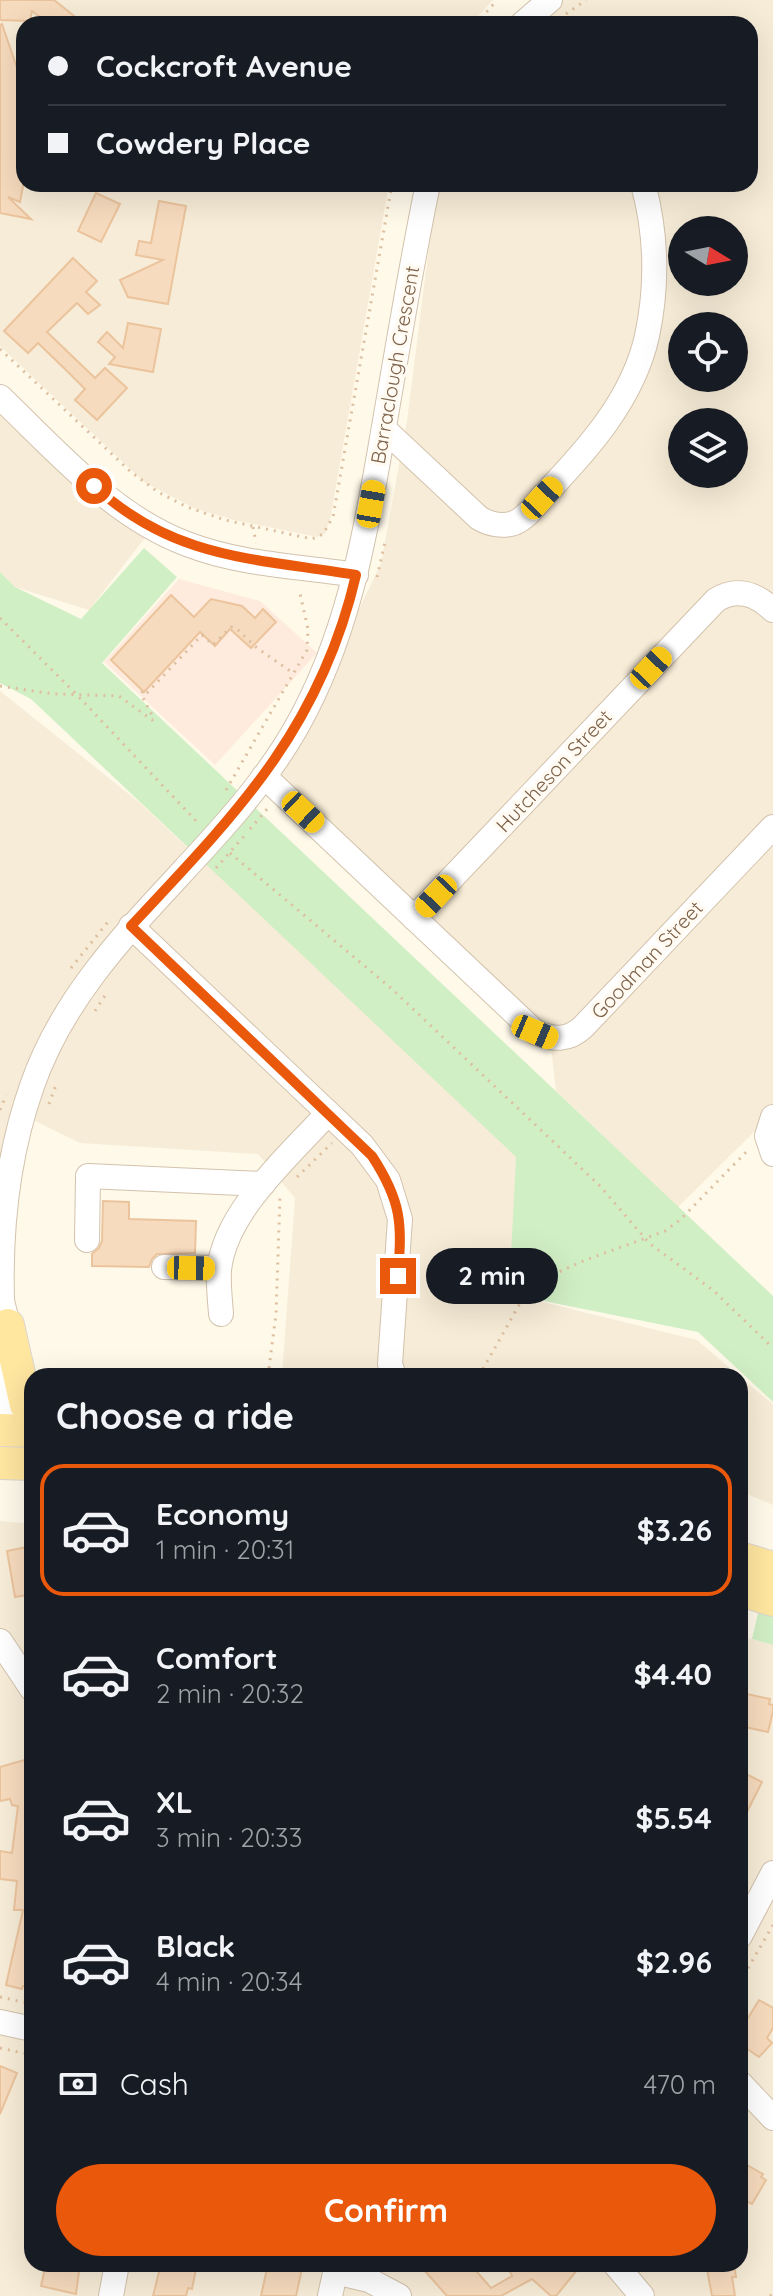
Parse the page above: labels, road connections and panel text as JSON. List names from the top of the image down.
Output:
{
  "streets": {
    "street": ["Barraclough Crescent", "Hutcheson Street", "Goodman Street"]
  },
  "crossings": [
    ["Barraclough Crescent", "Goodman Street"],
    ["Hutcheson Street", "Goodman Street"]
  ],
  "north": "right",
  "page": {
    "banner": ["Cockcroft Avenue", "Cowdery Place"],
    "bubble": "2 min",
    "heading": "Choose a ride",
    "list": [
      {
        "name": "Economy",
        "note": "1 min · 20:31",
        "value": "$3.26"
      },
      {
        "name": "Comfort",
        "note": "2 min · 20:32",
        "value": "$4.40"
      },
      {
        "name": "XL",
        "note": "3 min · 20:33",
        "value": "$5.54"
      },
      {
        "name": "Black",
        "note": "4 min · 20:34",
        "value": "$2.96"
      }
    ],
    "pay": ["Cash", "470 m"],
    "buttons": "Confirm"
  }
}
